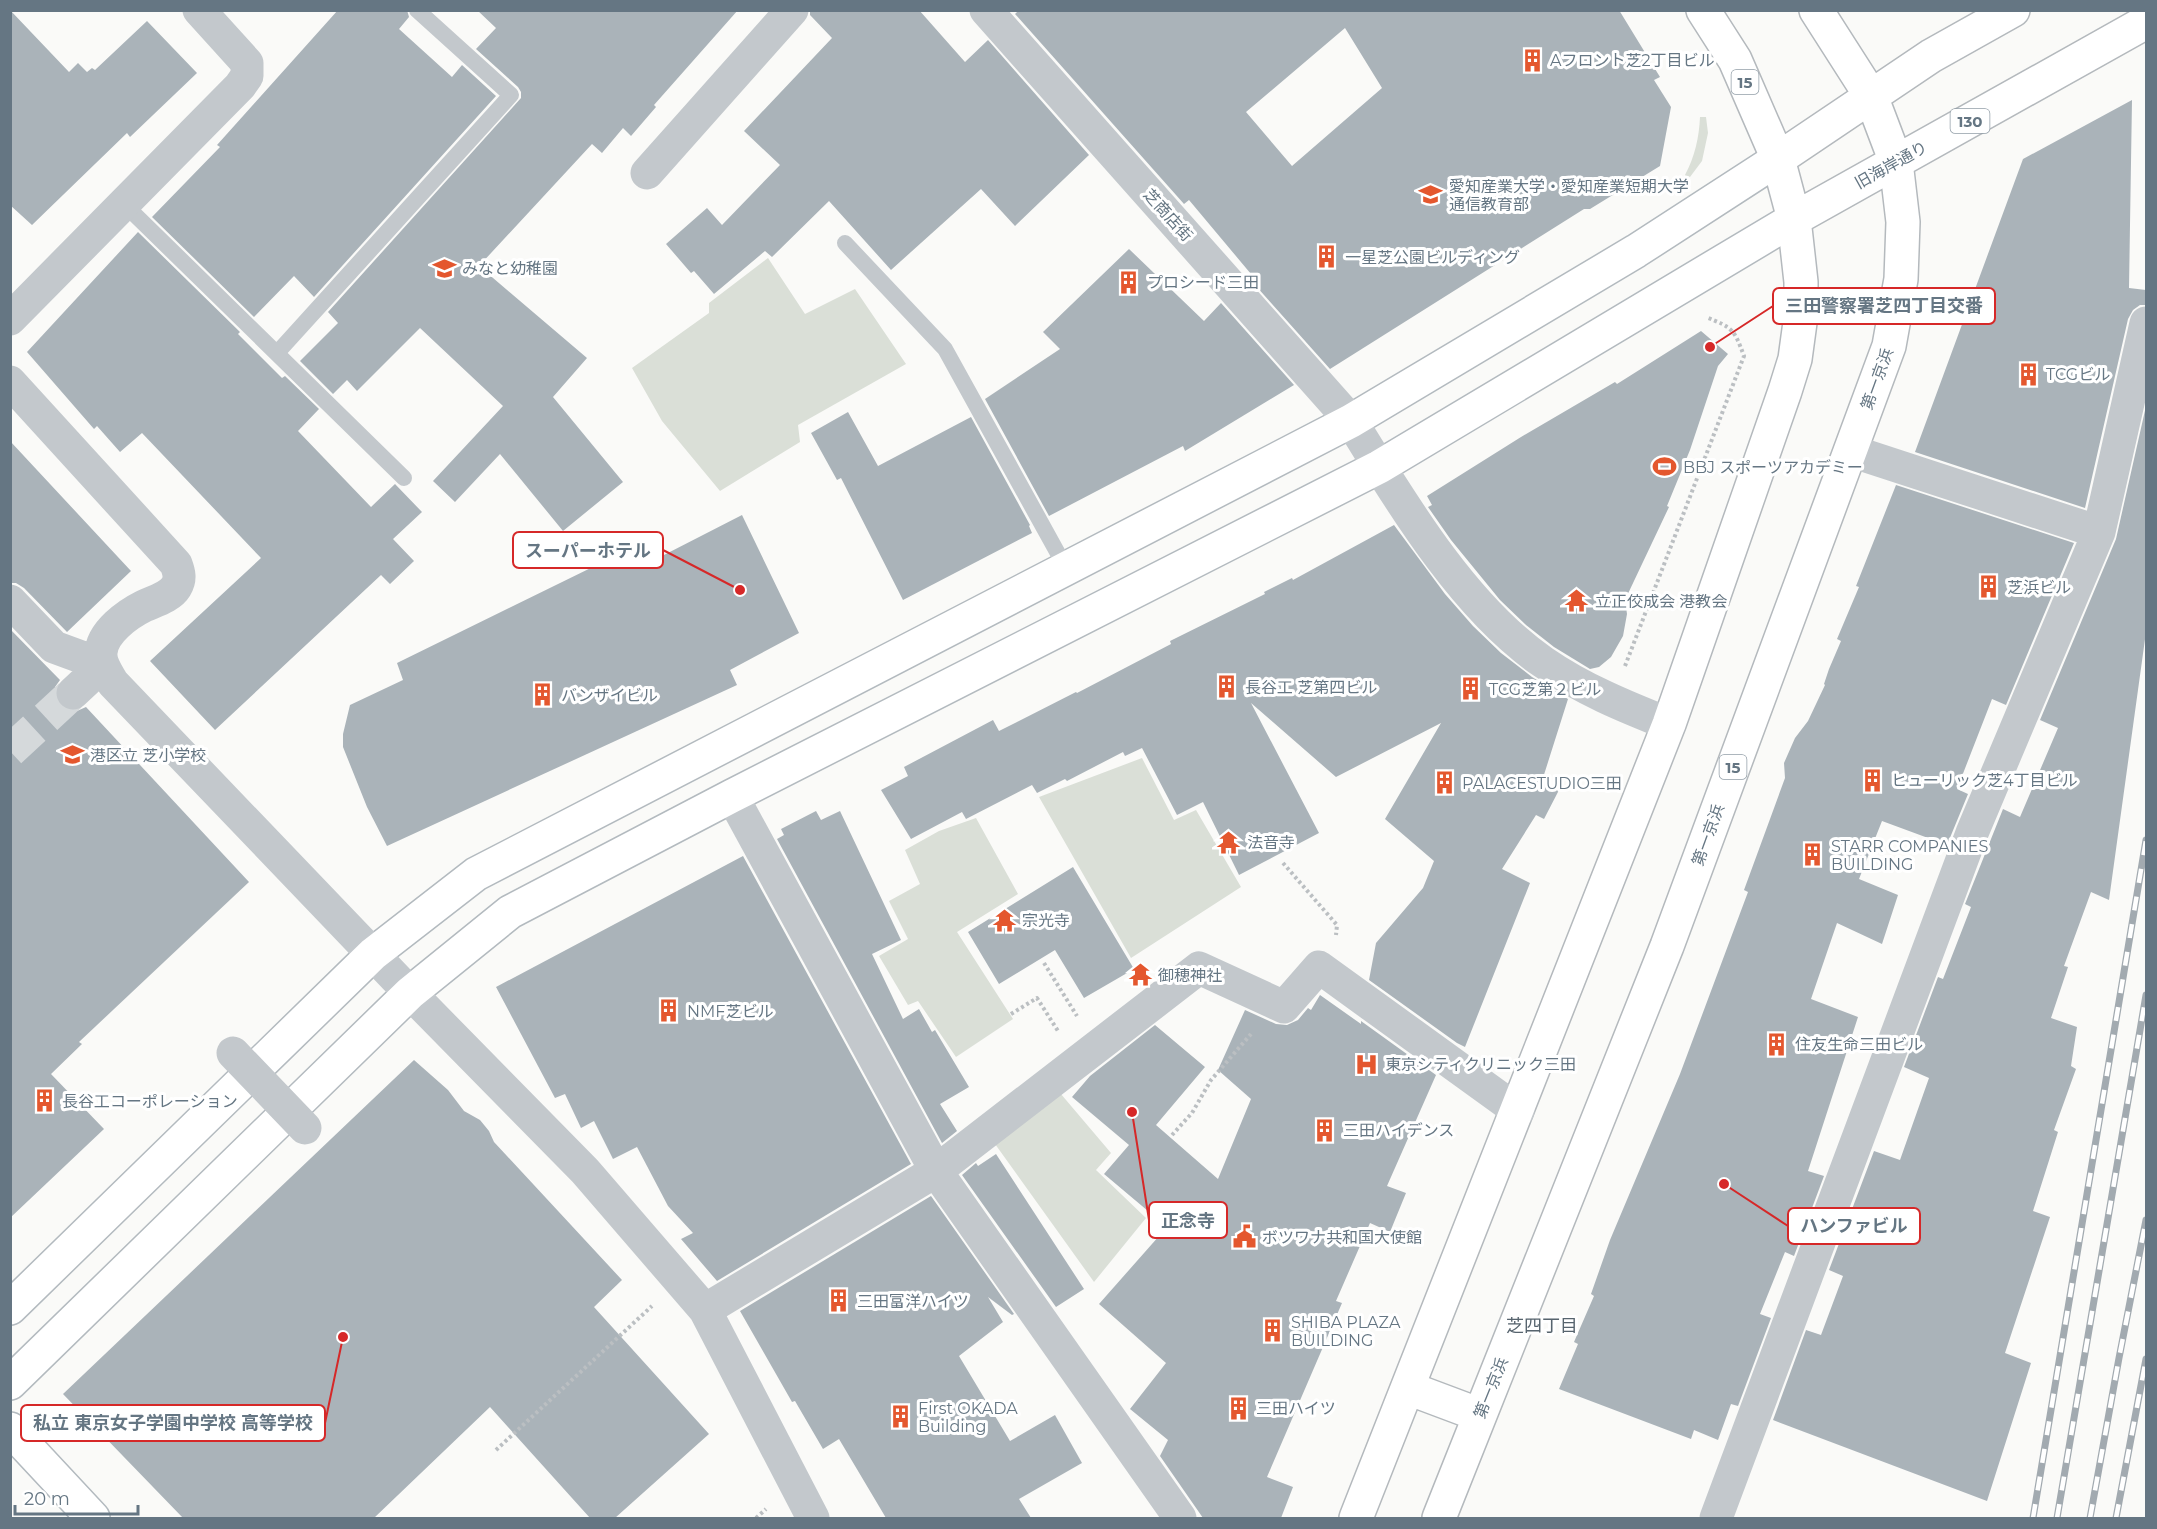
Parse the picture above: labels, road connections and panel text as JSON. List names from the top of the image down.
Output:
{
  "streets": {
    "main road": [
      "15",
      "130",
      "旧海岸通り",
      "第一京浜"
    ],
    "street": ["芝商店街"]
  },
  "crossings": [
    ["15", "旧海岸通り"],
    ["15", "芝商店街"],
    ["旧海岸通り", "芝商店街"],
    ["旧海岸通り", "第一京浜"]
  ],
  "districts": ["芝四丁目"],
  "places": {
    "building": [
      "Aフロント芝2丁目ビル",
      "一星芝公園ビルディング",
      "プロシード三田",
      "TCGビル",
      "芝浜ビル",
      "長谷工 芝第四ビル",
      "TCG芝第２ビル",
      "バンザイビル",
      "ヒューリック芝4丁目ビル",
      "PALACESTUDIO三田",
      "STARR COMPANIES BUILDING",
      "NMF芝ビル",
      "住友生命三田ビル",
      "長谷工コーポレーション",
      "三田ハイデンス",
      "三田富洋ハイツ",
      "SHIBA PLAZA BUILDING",
      "三田ハイツ",
      "First OKADA Building"
    ],
    "school or university": ["愛知産業大学・愛知産業短期大学 通信教育部", "みなと幼稚園", "港区立 芝小学校"],
    "other": [
      "三田警察署芝四丁目交番",
      "スーパーホテル",
      "正念寺",
      "ハンファビル",
      "私立 東京女子学園中学校 高等学校"
    ],
    "sports": ["BBJ スポーツアカデミー"],
    "temple": [
      "立正佼成会 港教会",
      "法音寺",
      "宗光寺",
      "御穂神社"
    ],
    "hospital": ["東京シティクリニック三田"],
    "public building": ["ボツワナ共和国大使館"]
  },
  "scale_bar": "20 m"
}
